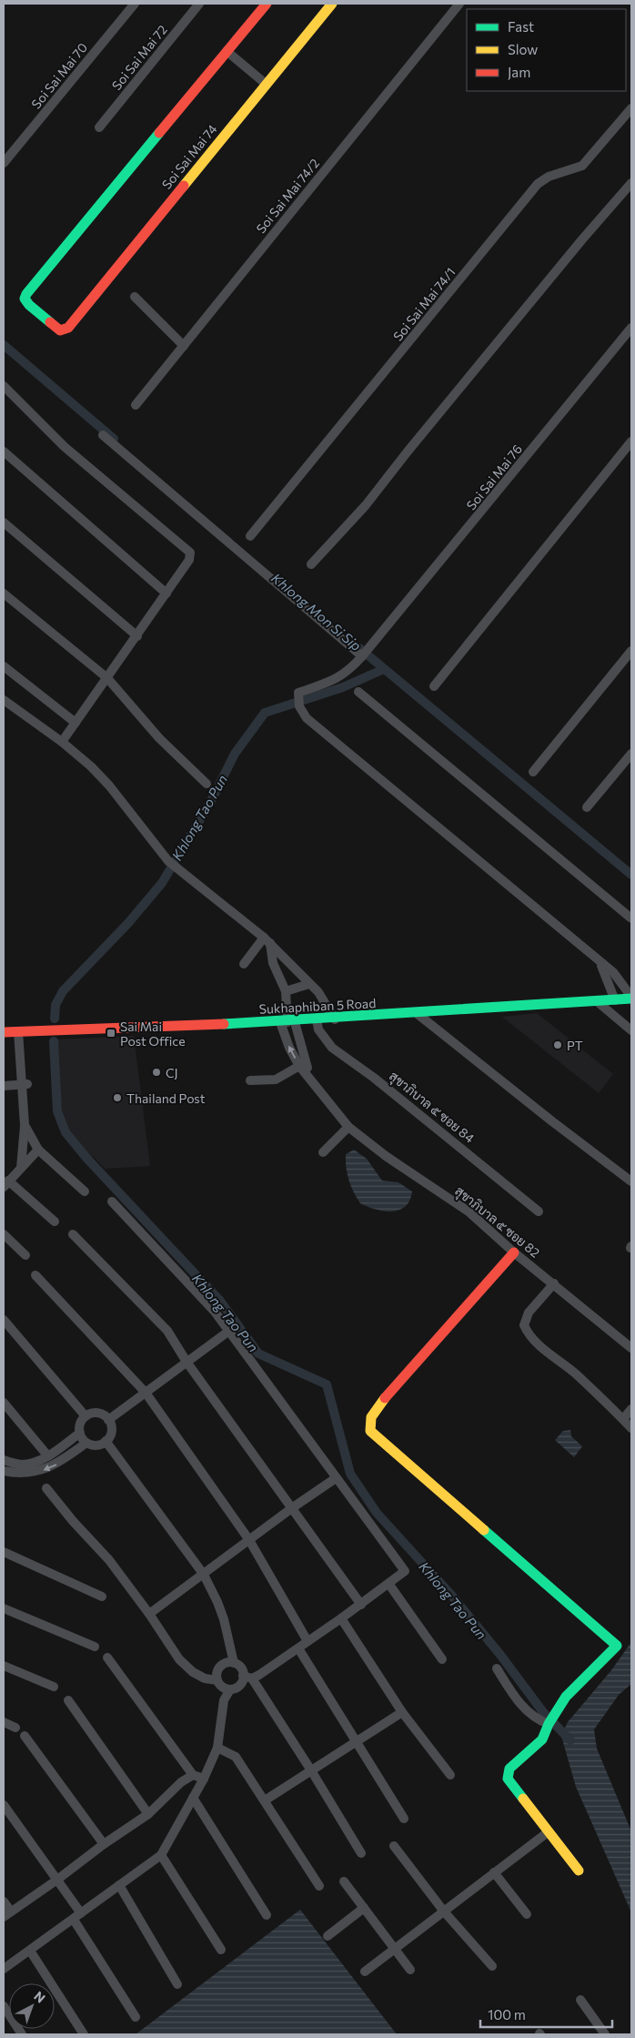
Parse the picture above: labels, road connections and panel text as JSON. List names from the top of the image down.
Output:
{
  "streets": {
    "street": [
      "Soi Sai Mai 72",
      "Soi Sai Mai 70",
      "Soi Sai Mai 74",
      "Soi Sai Mai 74/2",
      "Soi Sai Mai 74/1",
      "Soi Sai Mai 76",
      "Sukhaphiban 5 Road",
      "สุขาภิบาล ๕ ซอย 84",
      "สุขาภิบาล ๕ ซอย 82"
    ]
  },
  "crossings": [
    ["Sukhaphiban 5 Road", "สุขาภิบาล ๕ ซอย 84"],
    ["Sukhaphiban 5 Road", "สุขาภิบาล ๕ ซอย 82"]
  ],
  "water": ["Khlong Mon Si Sip", "Khlong Tao Pun"],
  "places": {
    "transit": ["Sai Mai Post Office"],
    "other": ["PT", "CJ", "Thailand Post"]
  },
  "legend": ["Fast", "Slow", "Jam"],
  "scale_bar": "100 m",
  "north": "top right"
}
